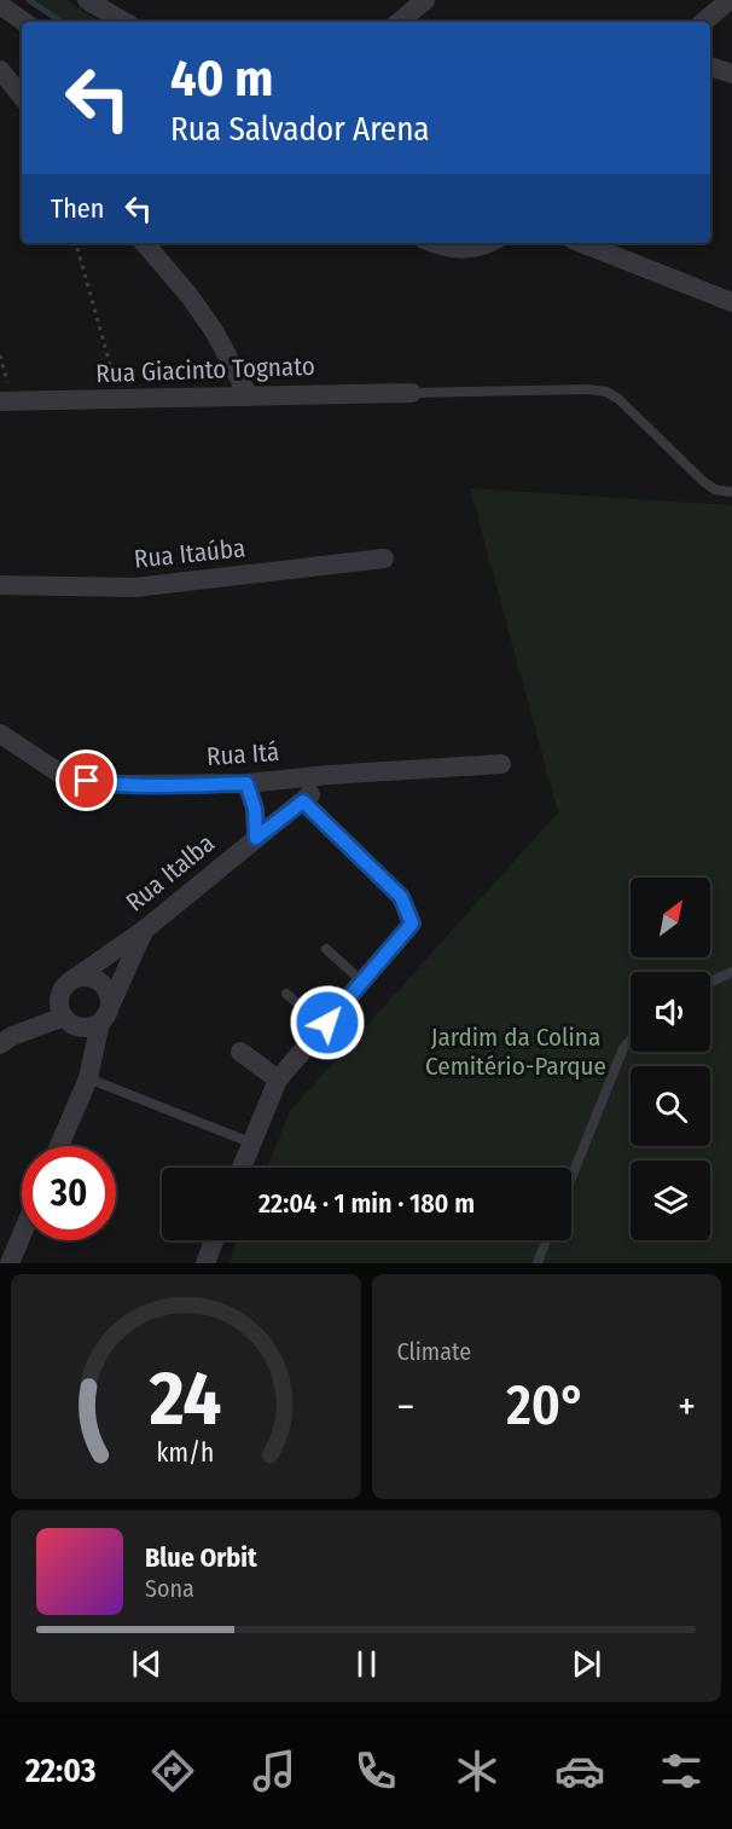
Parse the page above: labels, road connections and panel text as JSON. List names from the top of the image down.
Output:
{
  "streets": {
    "street": [
      "Rua Giacinto Tognato",
      "Rua Itaúba",
      "Rua Itá",
      "Rua Italba"
    ]
  },
  "crossings": [
    ["Rua Itá", "Rua Italba"]
  ],
  "parks": ["Jardim da Colina Cemitério-Parque"],
  "north": "top right",
  "page": {
    "turn": ["40 m", "Rua Salvador Arena"],
    "then": "Then",
    "limit": "30",
    "trip": "22:04 · 1 min · 180 m",
    "tile": "Climate",
    "heat": ["−", "20°", "+"],
    "song": ["Blue Orbit", "Sona"],
    "tabs": "22:03",
    "gauge": ["24", "km/h"]
  }
}
